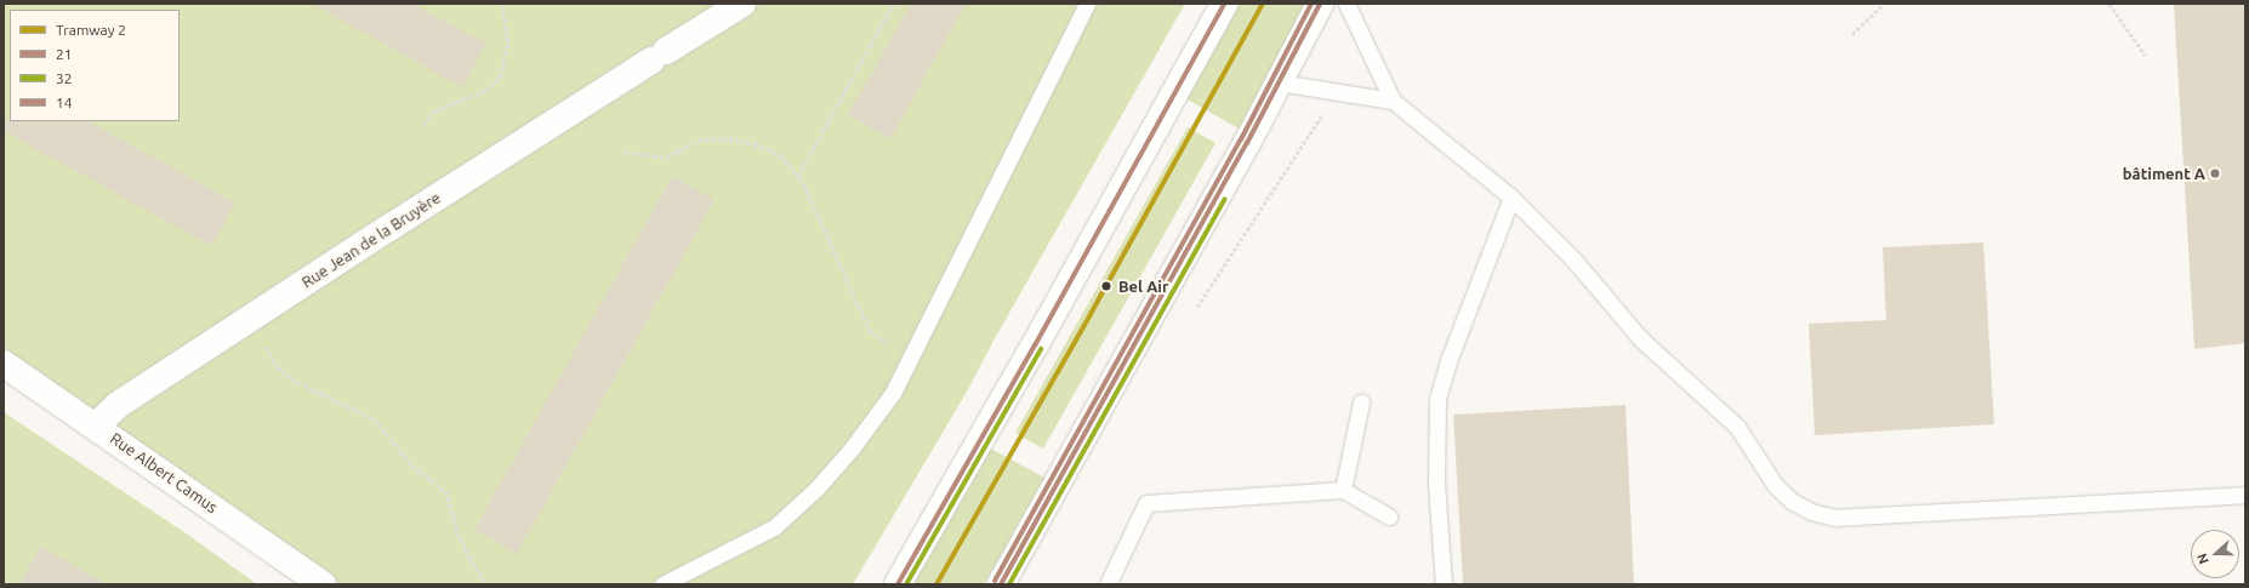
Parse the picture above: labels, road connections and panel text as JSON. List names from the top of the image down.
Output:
{
  "streets": {
    "main road": ["Rue Jean de la Bruyère", "Rue Albert Camus"]
  },
  "crossings": [
    ["Rue Jean de la Bruyère", "Rue Albert Camus"]
  ],
  "places": ["bâtiment A", "Bel Air"],
  "lines": [
    "tram line 2",
    "transit line 21",
    "transit line 14",
    "transit line 32"
  ],
  "legend": [
    "Tramway 2",
    "21",
    "32",
    "14"
  ],
  "north": "left"
}
